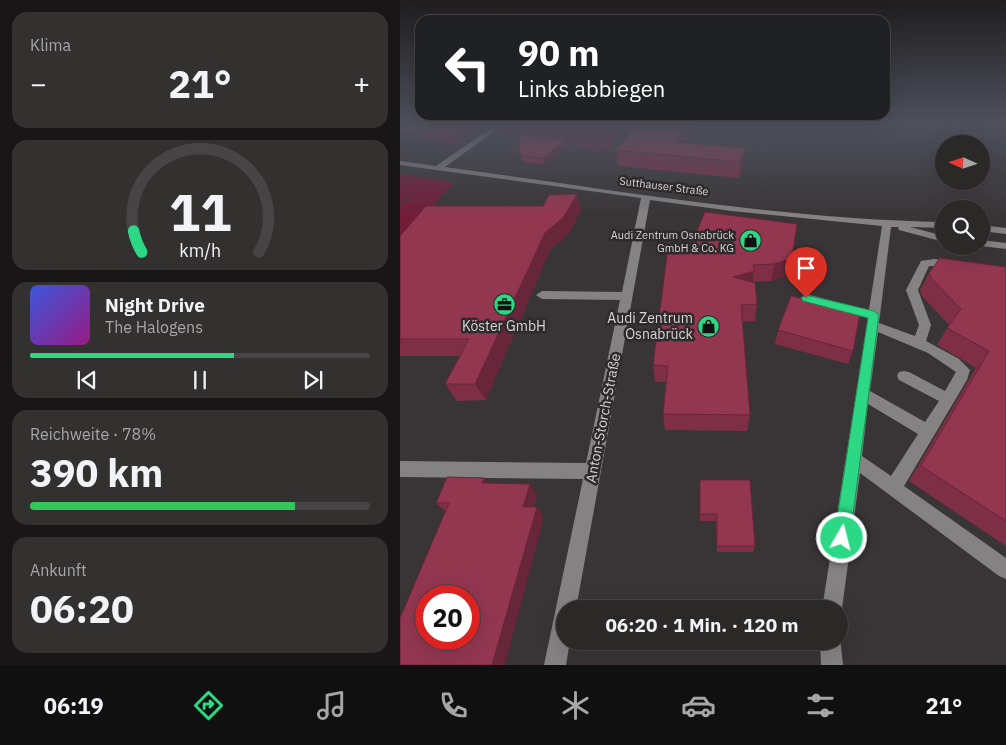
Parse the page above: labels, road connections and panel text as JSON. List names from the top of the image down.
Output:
{
  "streets": {
    "street": ["Sutthauser Straße", "Anton-Storch-Straße"]
  },
  "crossings": [
    ["Sutthauser Straße", "Anton-Storch-Straße"]
  ],
  "places": {
    "shop": ["Audi Zentrum Osnabrück GmbH & Co. KG", "Audi Zentrum Osnabrück"],
    "office": ["Köster GmbH"]
  },
  "north": "left",
  "page": {
    "tile": [
      "Klima",
      ["Reichweite · 78%", "390 km"],
      ["Ankunft", "06:20"]
    ],
    "turn": ["90 m", "Links abbiegen"],
    "heat": ["−", "21°", "+"],
    "song": ["Night Drive", "The Halogens"],
    "limit": "20",
    "trip": "06:20 · 1 Min. · 120 m",
    "tabs": ["06:19", "21°"],
    "gauge": ["11", "km/h"]
  }
}
